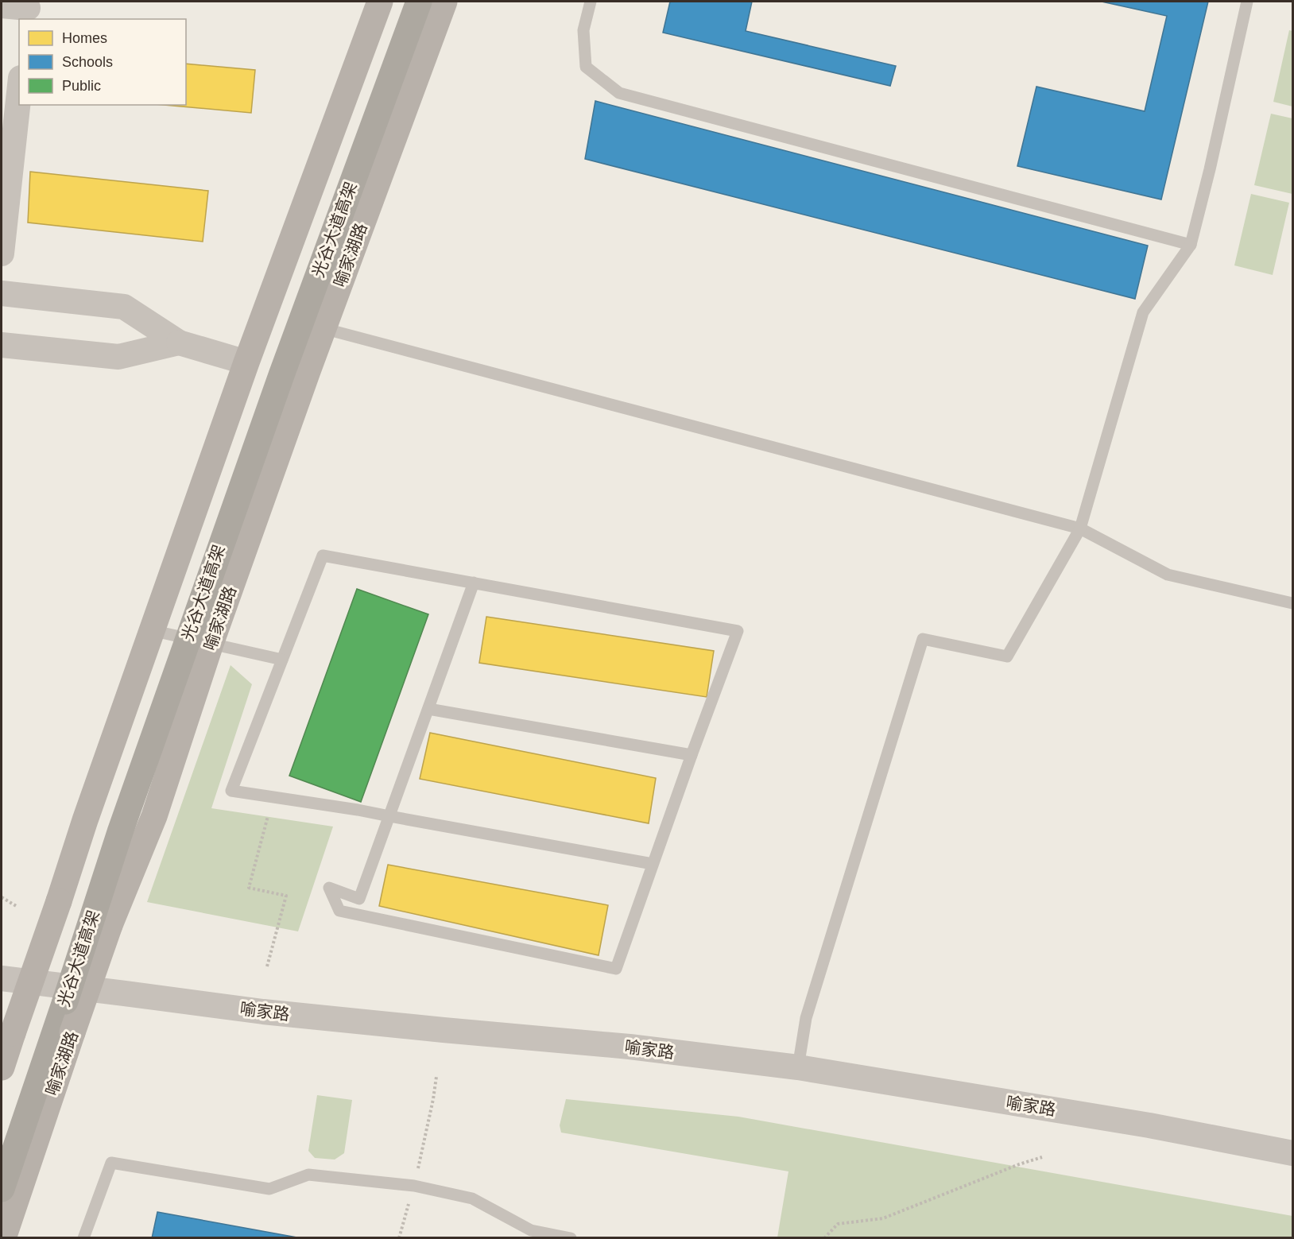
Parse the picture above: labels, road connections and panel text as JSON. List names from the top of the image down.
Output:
{
  "streets": {
    "highway": ["光谷大道高架"],
    "main road": ["喻家湖路"],
    "street": ["喻家路"]
  },
  "legend": ["Homes", "Schools", "Public"]
}
